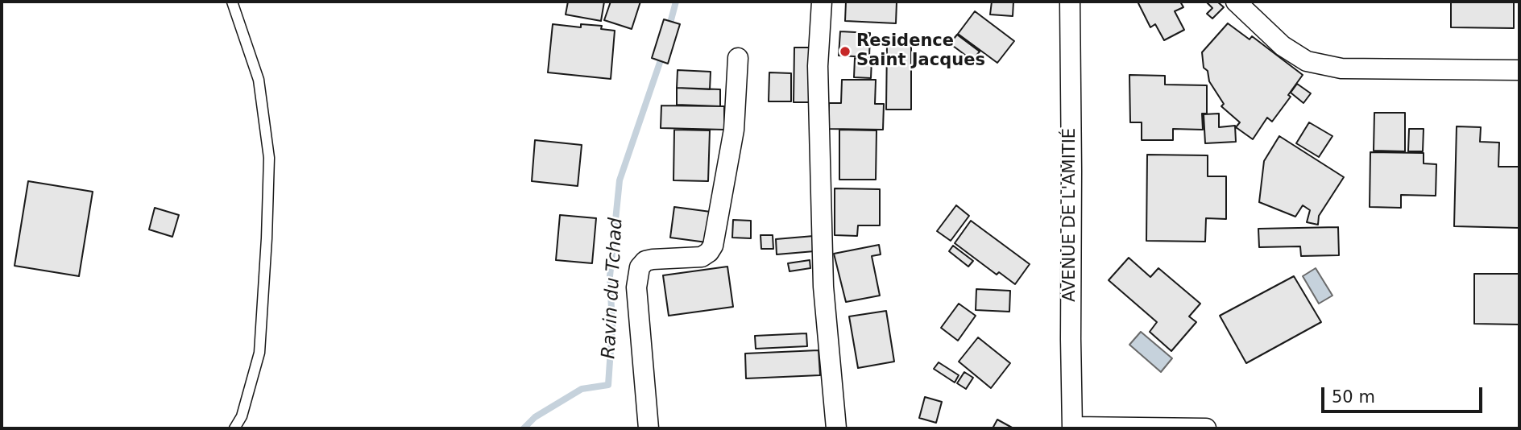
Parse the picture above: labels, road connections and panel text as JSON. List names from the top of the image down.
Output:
{
  "streets": {
    "street": ["AVENUE DE L'AMITIÉ"]
  },
  "water": ["Ravin du Tchad"],
  "places": ["Residence Saint Jacques"],
  "scale_bar": "50 m"
}
